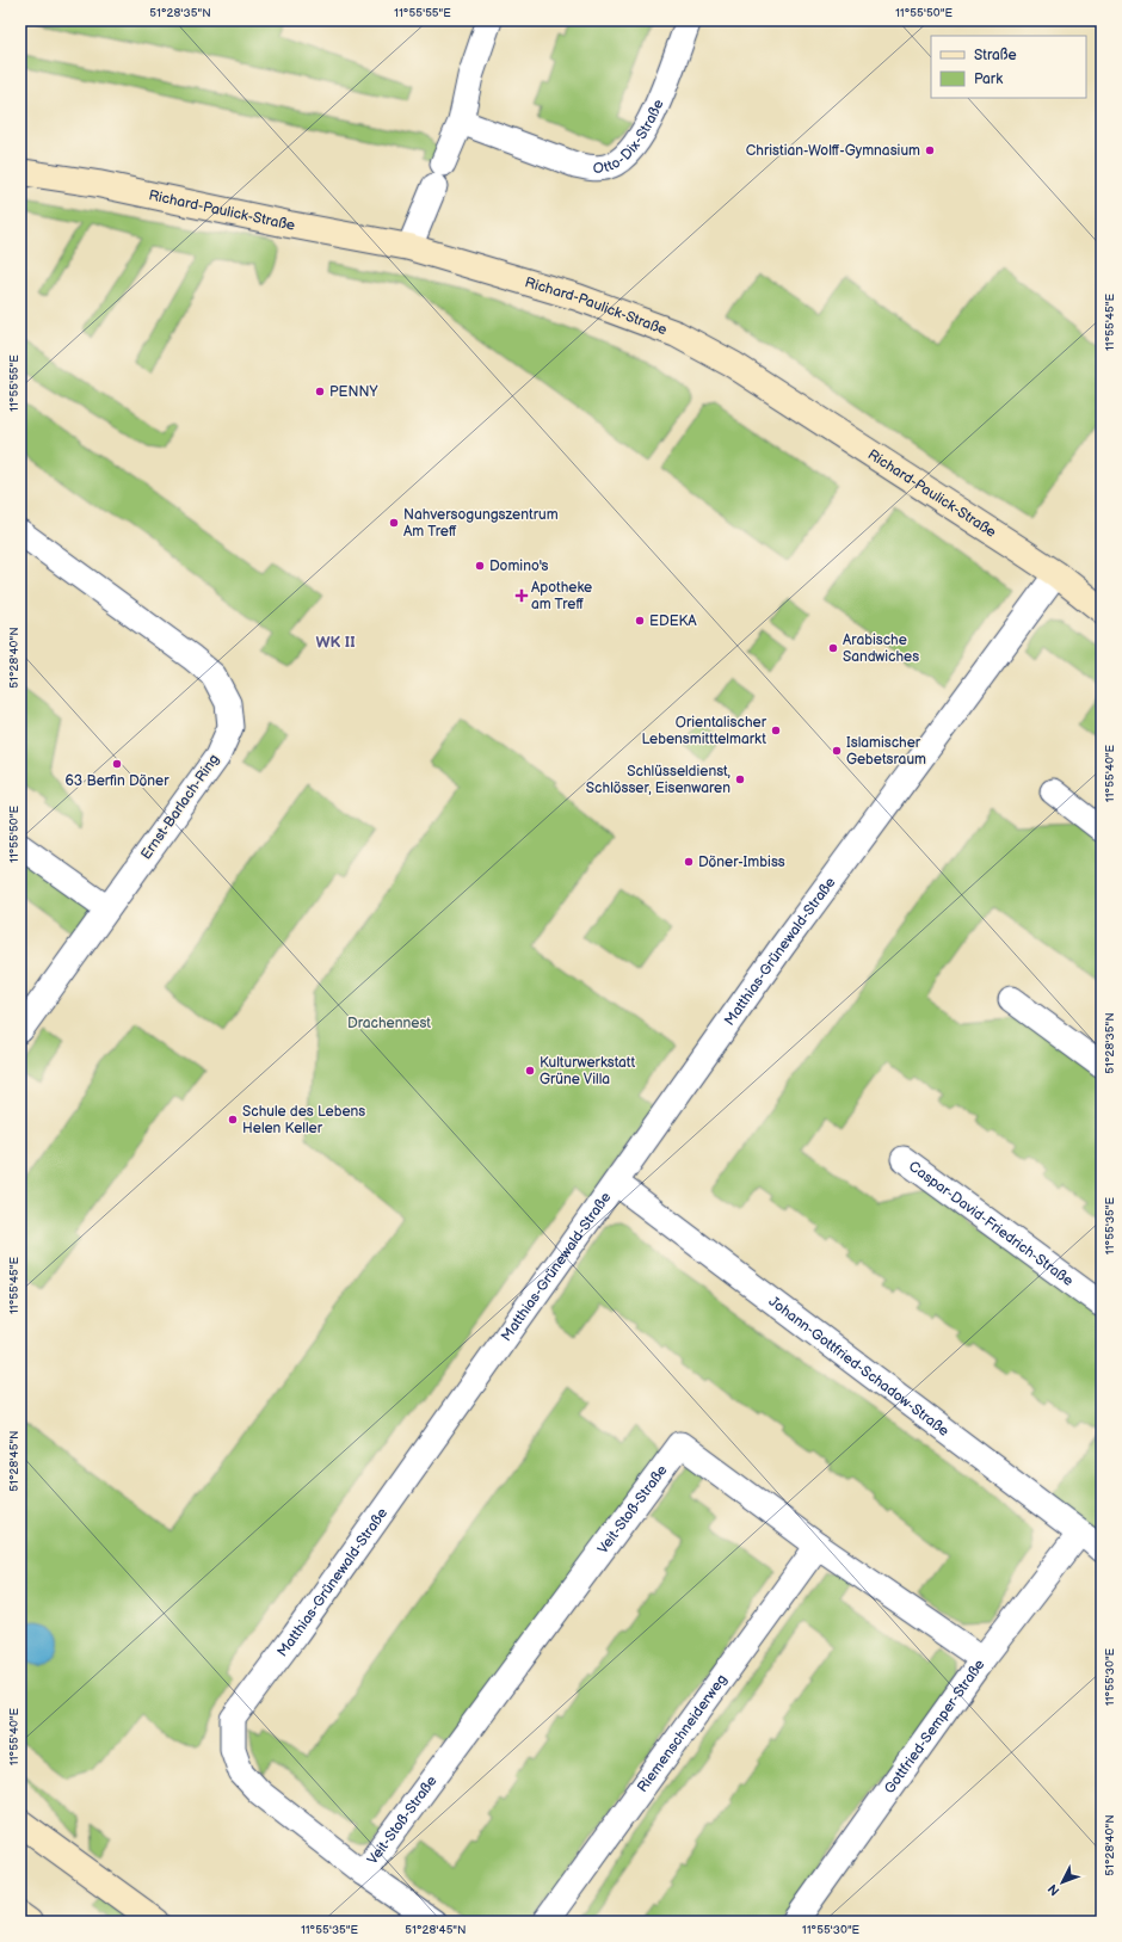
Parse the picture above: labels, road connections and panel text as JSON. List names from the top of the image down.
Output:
{
  "streets": {
    "street": [
      "Otto-Dix-Straße",
      "Richard-Paulick-Straße",
      "Ernst-Barlach-Ring",
      "Matthias-Grünewald-Straße",
      "Caspar-David-Friedrich-Straße",
      "Johann-Gottfried-Schadow-Straße",
      "Veit-Stoß-Straße",
      "Gottfried-Semper-Straße",
      "Riemenschneiderweg"
    ]
  },
  "crossings": [
    ["Richard-Paulick-Straße", "Matthias-Grünewald-Straße"],
    ["Matthias-Grünewald-Straße", "Johann-Gottfried-Schadow-Straße"],
    ["Matthias-Grünewald-Straße", "Veit-Stoß-Straße"],
    ["Johann-Gottfried-Schadow-Straße", "Gottfried-Semper-Straße"],
    ["Veit-Stoß-Straße", "Gottfried-Semper-Straße"],
    ["Veit-Stoß-Straße", "Riemenschneiderweg"]
  ],
  "districts": ["WK II"],
  "parks": ["Drachennest"],
  "places": {
    "other": [
      "Christian-Wolff-Gymnasium",
      "PENNY",
      "Nahversogungszentrum Am Treff",
      "Domino's",
      "EDEKA",
      "Arabische Sandwiches",
      "Orientalischer Lebensmitttelmarkt",
      "Islamischer Gebetsraum",
      "63 Berfin Döner",
      "Schlüsseldienst, Schlösser, Eisenwaren",
      "Döner-Imbiss",
      "Kulturwerkstatt Grüne Villa",
      "Schule des Lebens Helen Keller"
    ],
    "health": ["Apotheke am Treff"]
  },
  "legend": ["Straße", "Park"],
  "north": "bottom left",
  "coordinates": [
    "51°28'35\"N",
    "11°55'55\"E",
    "11°55'50\"E",
    "11°55'45\"E",
    "51°28'40\"N",
    "11°55'40\"E",
    "11°55'35\"E",
    "51°28'45\"N",
    "11°55'30\"E"
  ]
}
